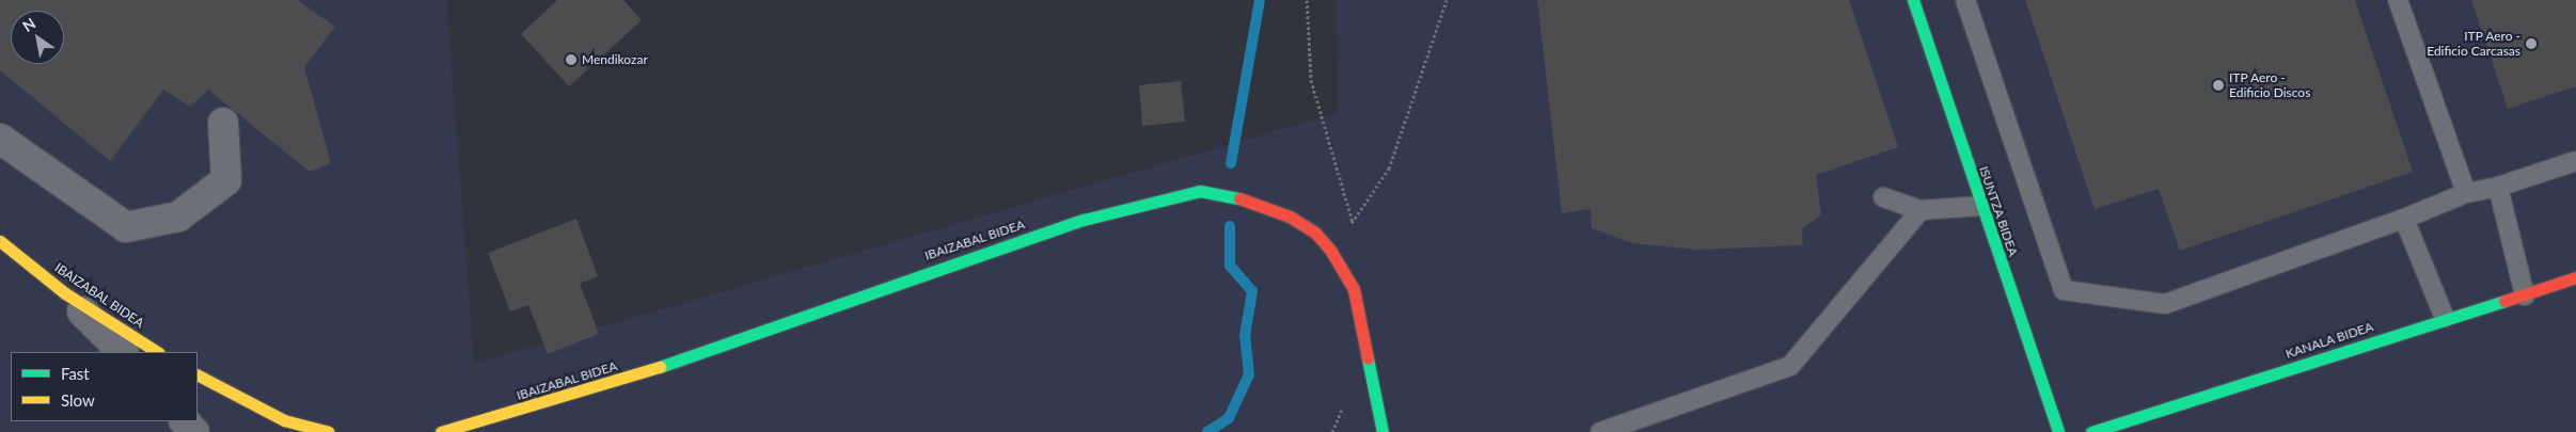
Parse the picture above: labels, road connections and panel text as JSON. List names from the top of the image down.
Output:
{
  "streets": {
    "street": ["ISUNTZA BIDEA", "IBAIZABAL BIDEA", "KANALA BIDEA"]
  },
  "places": ["ITP Aero - Edificio Carcasas", "Mendikozar", "ITP Aero - Edificio Discos"],
  "legend": ["Fast", "Slow"],
  "north": "top left"
}
